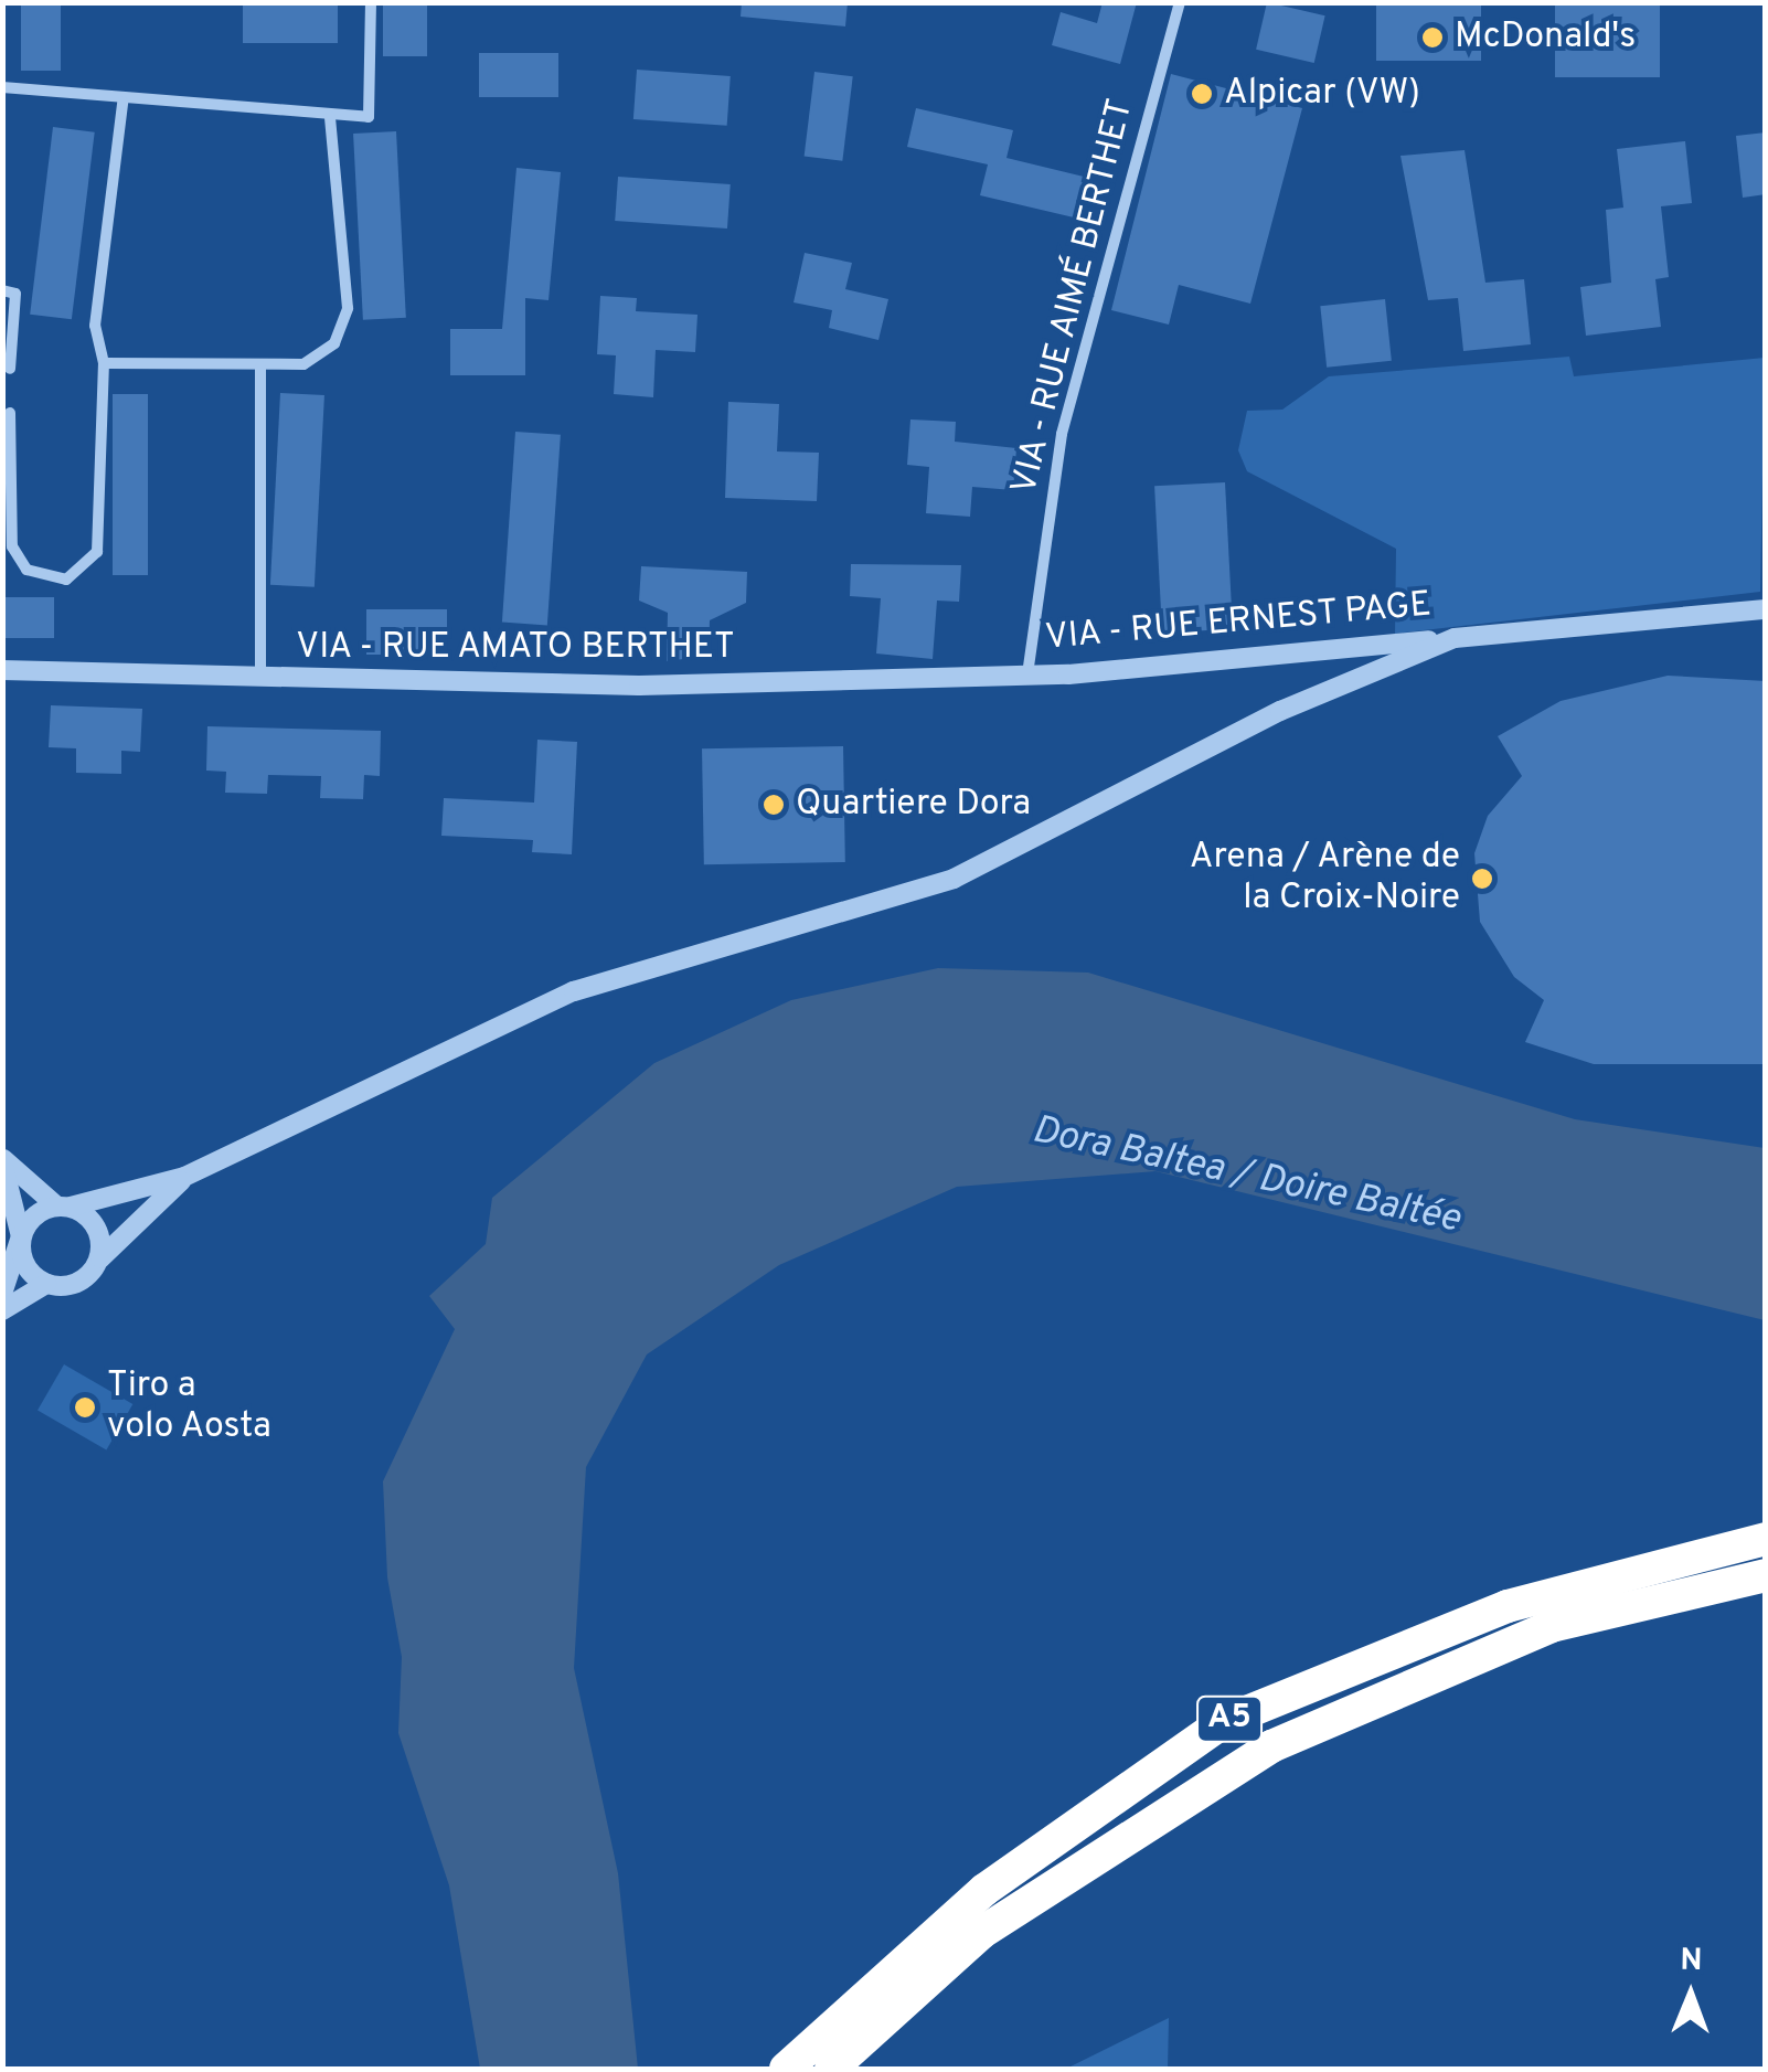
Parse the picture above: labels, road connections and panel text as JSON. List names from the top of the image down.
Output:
{
  "streets": {
    "highway": ["A5"],
    "street": ["VIA - RUE AIMÉ BERTHET", "VIA - RUE ERNEST PAGE", "VIA - RUE AMATO BERTHET"]
  },
  "crossings": [
    ["VIA - RUE AIMÉ BERTHET", "VIA - RUE ERNEST PAGE"],
    ["VIA - RUE AIMÉ BERTHET", "VIA - RUE AMATO BERTHET"],
    ["VIA - RUE ERNEST PAGE", "VIA - RUE AMATO BERTHET"]
  ],
  "water": ["Dora Baltea / Doire Baltée"],
  "places": [
    "McDonald's",
    "Alpicar (VW)",
    "Quartiere Dora",
    "Arena / Arène de la Croix-Noire",
    "Tiro a volo Aosta"
  ],
  "north": "top"
}
